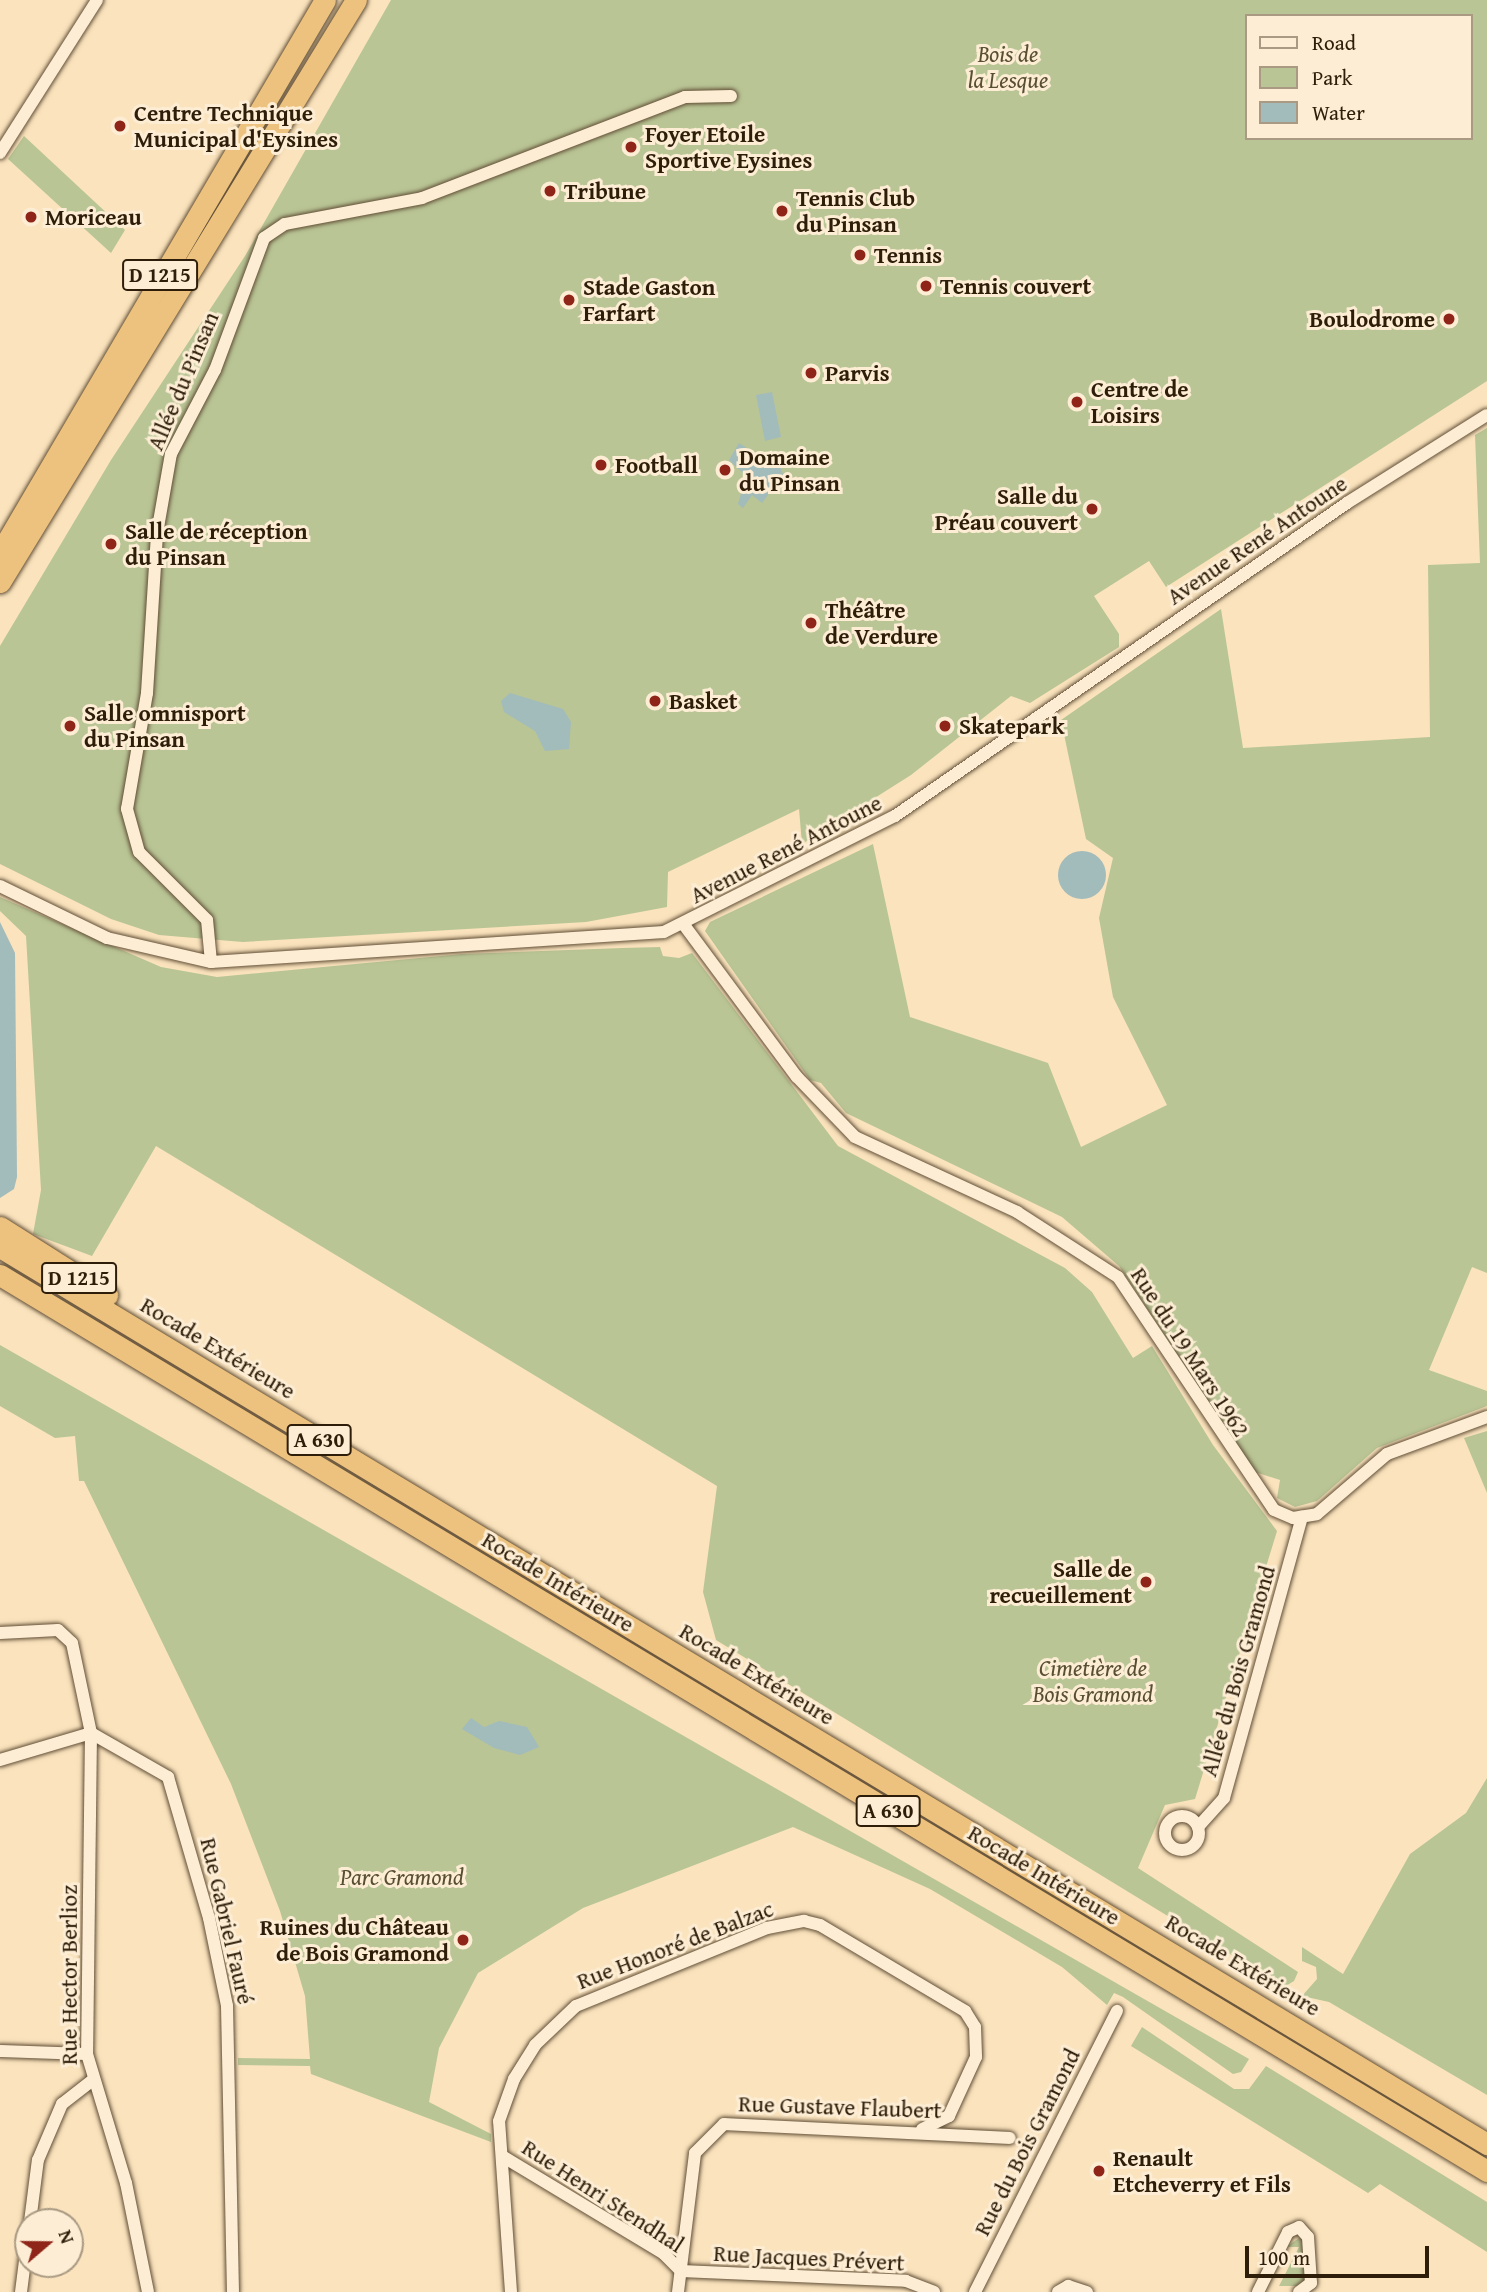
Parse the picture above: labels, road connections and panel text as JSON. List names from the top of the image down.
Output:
{
  "streets": {
    "highway": [
      "D 1215",
      "Rocade Extérieure",
      "A 630",
      "Rocade Intérieure"
    ],
    "street": [
      "Allée du Pinsan",
      "Avenue René Antoune",
      "Rue du 19 Mars 1962",
      "Allée du Bois Gramond",
      "Rue Gabriel Fauré",
      "Rue Honoré de Balzac",
      "Rue Hector Berlioz",
      "Rue Gustave Flaubert",
      "Rue du Bois Gramond",
      "Rue Henri Stendhal",
      "Rue Jacques Prévert"
    ]
  },
  "crossings": [
    ["D 1215", "Rocade Extérieure"],
    ["Allée du Pinsan", "Avenue René Antoune"],
    ["Avenue René Antoune", "Rue du 19 Mars 1962"],
    ["Rue du 19 Mars 1962", "Allée du Bois Gramond"],
    ["Rue Gabriel Fauré", "Rue Hector Berlioz"],
    ["Rue Honoré de Balzac", "Rue Gustave Flaubert"],
    ["Rue Honoré de Balzac", "Rue Henri Stendhal"],
    ["Rue Gustave Flaubert", "Rue Henri Stendhal"],
    ["Rue Gustave Flaubert", "Rue Jacques Prévert"],
    ["Rue Henri Stendhal", "Rue Jacques Prévert"]
  ],
  "parks": ["Bois de la Lesque", "Cimetière de Bois Gramond", "Parc Gramond"],
  "places": [
    "Centre Technique Municipal d'Eysines",
    "Foyer Etoile Sportive Eysines",
    "Tribune",
    "Tennis Club du Pinsan",
    "Moriceau",
    "Tennis",
    "Tennis couvert",
    "Stade Gaston Farfart",
    "Boulodrome",
    "Parvis",
    "Centre de Loisirs",
    "Football",
    "Domaine du Pinsan",
    "Salle du Préau couvert",
    "Salle de réception du Pinsan",
    "Théâtre de Verdure",
    "Basket",
    "Salle omnisport du Pinsan",
    "Skatepark",
    "Salle de recueillement",
    "Ruines du Château de Bois Gramond",
    "Renault Etcheverry et Fils"
  ],
  "legend": ["Road", "Park", "Water"],
  "scale_bar": "100 m",
  "north": "right"
}
